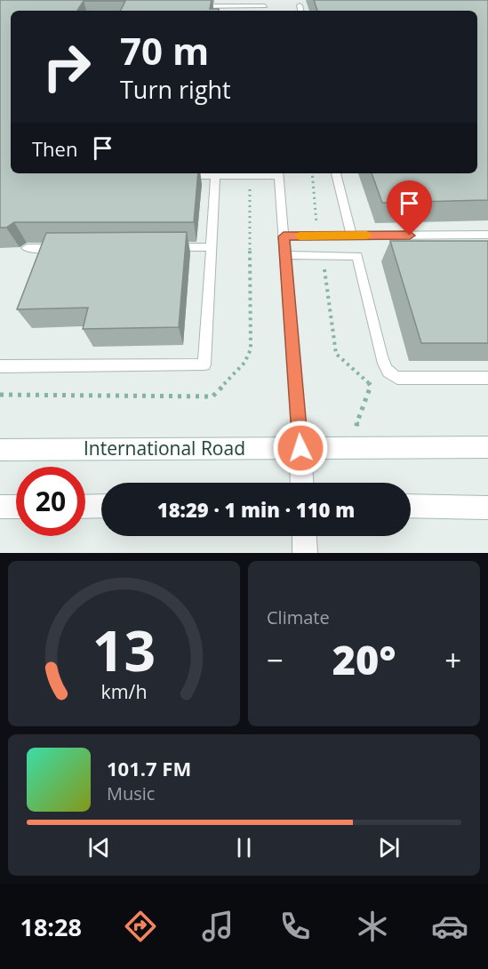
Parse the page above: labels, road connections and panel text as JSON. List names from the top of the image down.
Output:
{
  "streets": {
    "main road": ["International Road"]
  },
  "page": {
    "turn": ["70 m", "Turn right"],
    "then": "Then",
    "limit": "20",
    "trip": "18:29 · 1 min · 110 m",
    "tile": "Climate",
    "heat": ["−", "20°", "+"],
    "song": ["101.7 FM", "Music"],
    "tabs": "18:28",
    "gauge": ["13", "km/h"]
  }
}
